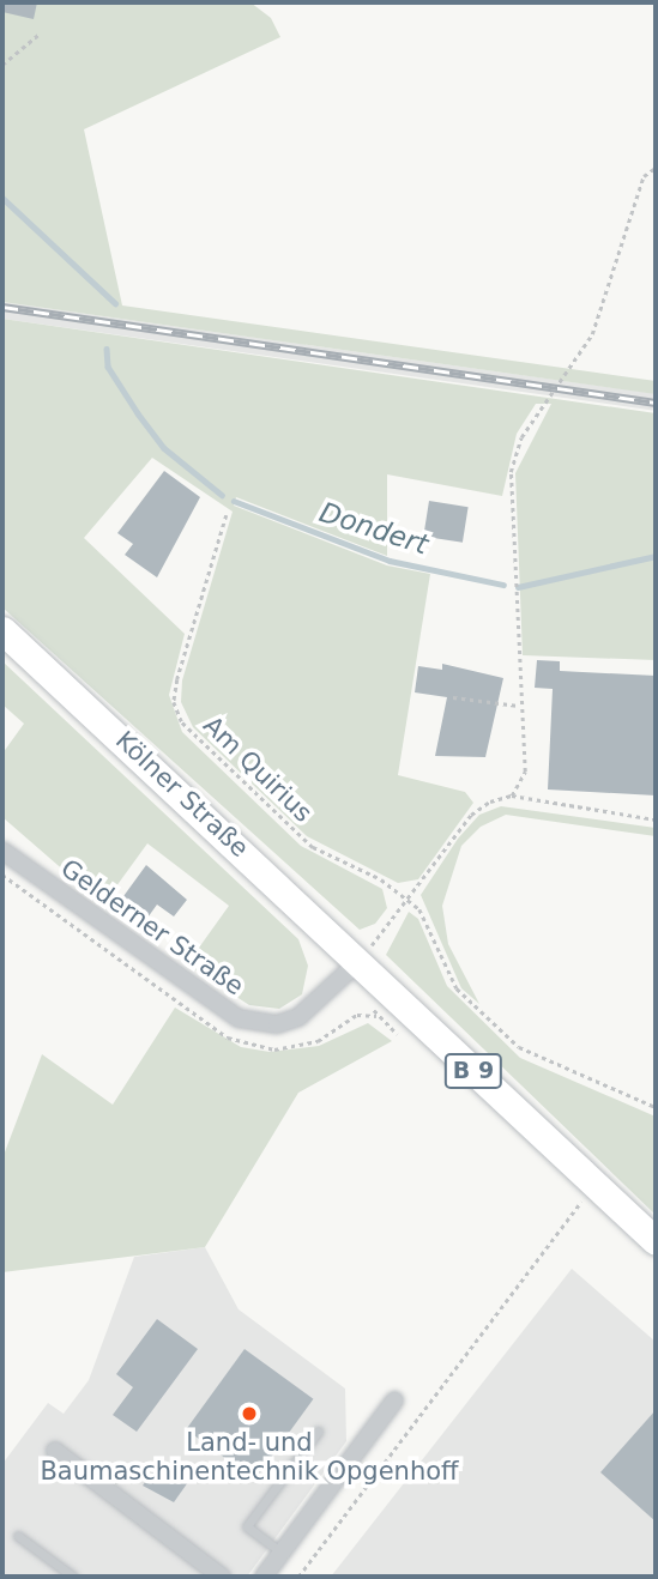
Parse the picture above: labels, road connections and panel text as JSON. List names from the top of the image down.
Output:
{
  "streets": {
    "main road": ["Kölner Straße", "B 9"],
    "street": ["Gelderner Straße"],
    "path": ["Am Quirius"]
  },
  "crossings": [
    ["Kölner Straße", "Gelderner Straße"],
    ["Kölner Straße", "B 9"],
    ["Gelderner Straße", "B 9"]
  ],
  "water": ["Dondert"],
  "places": ["Land- und Baumaschinentechnik Opgenhoff"]
}
